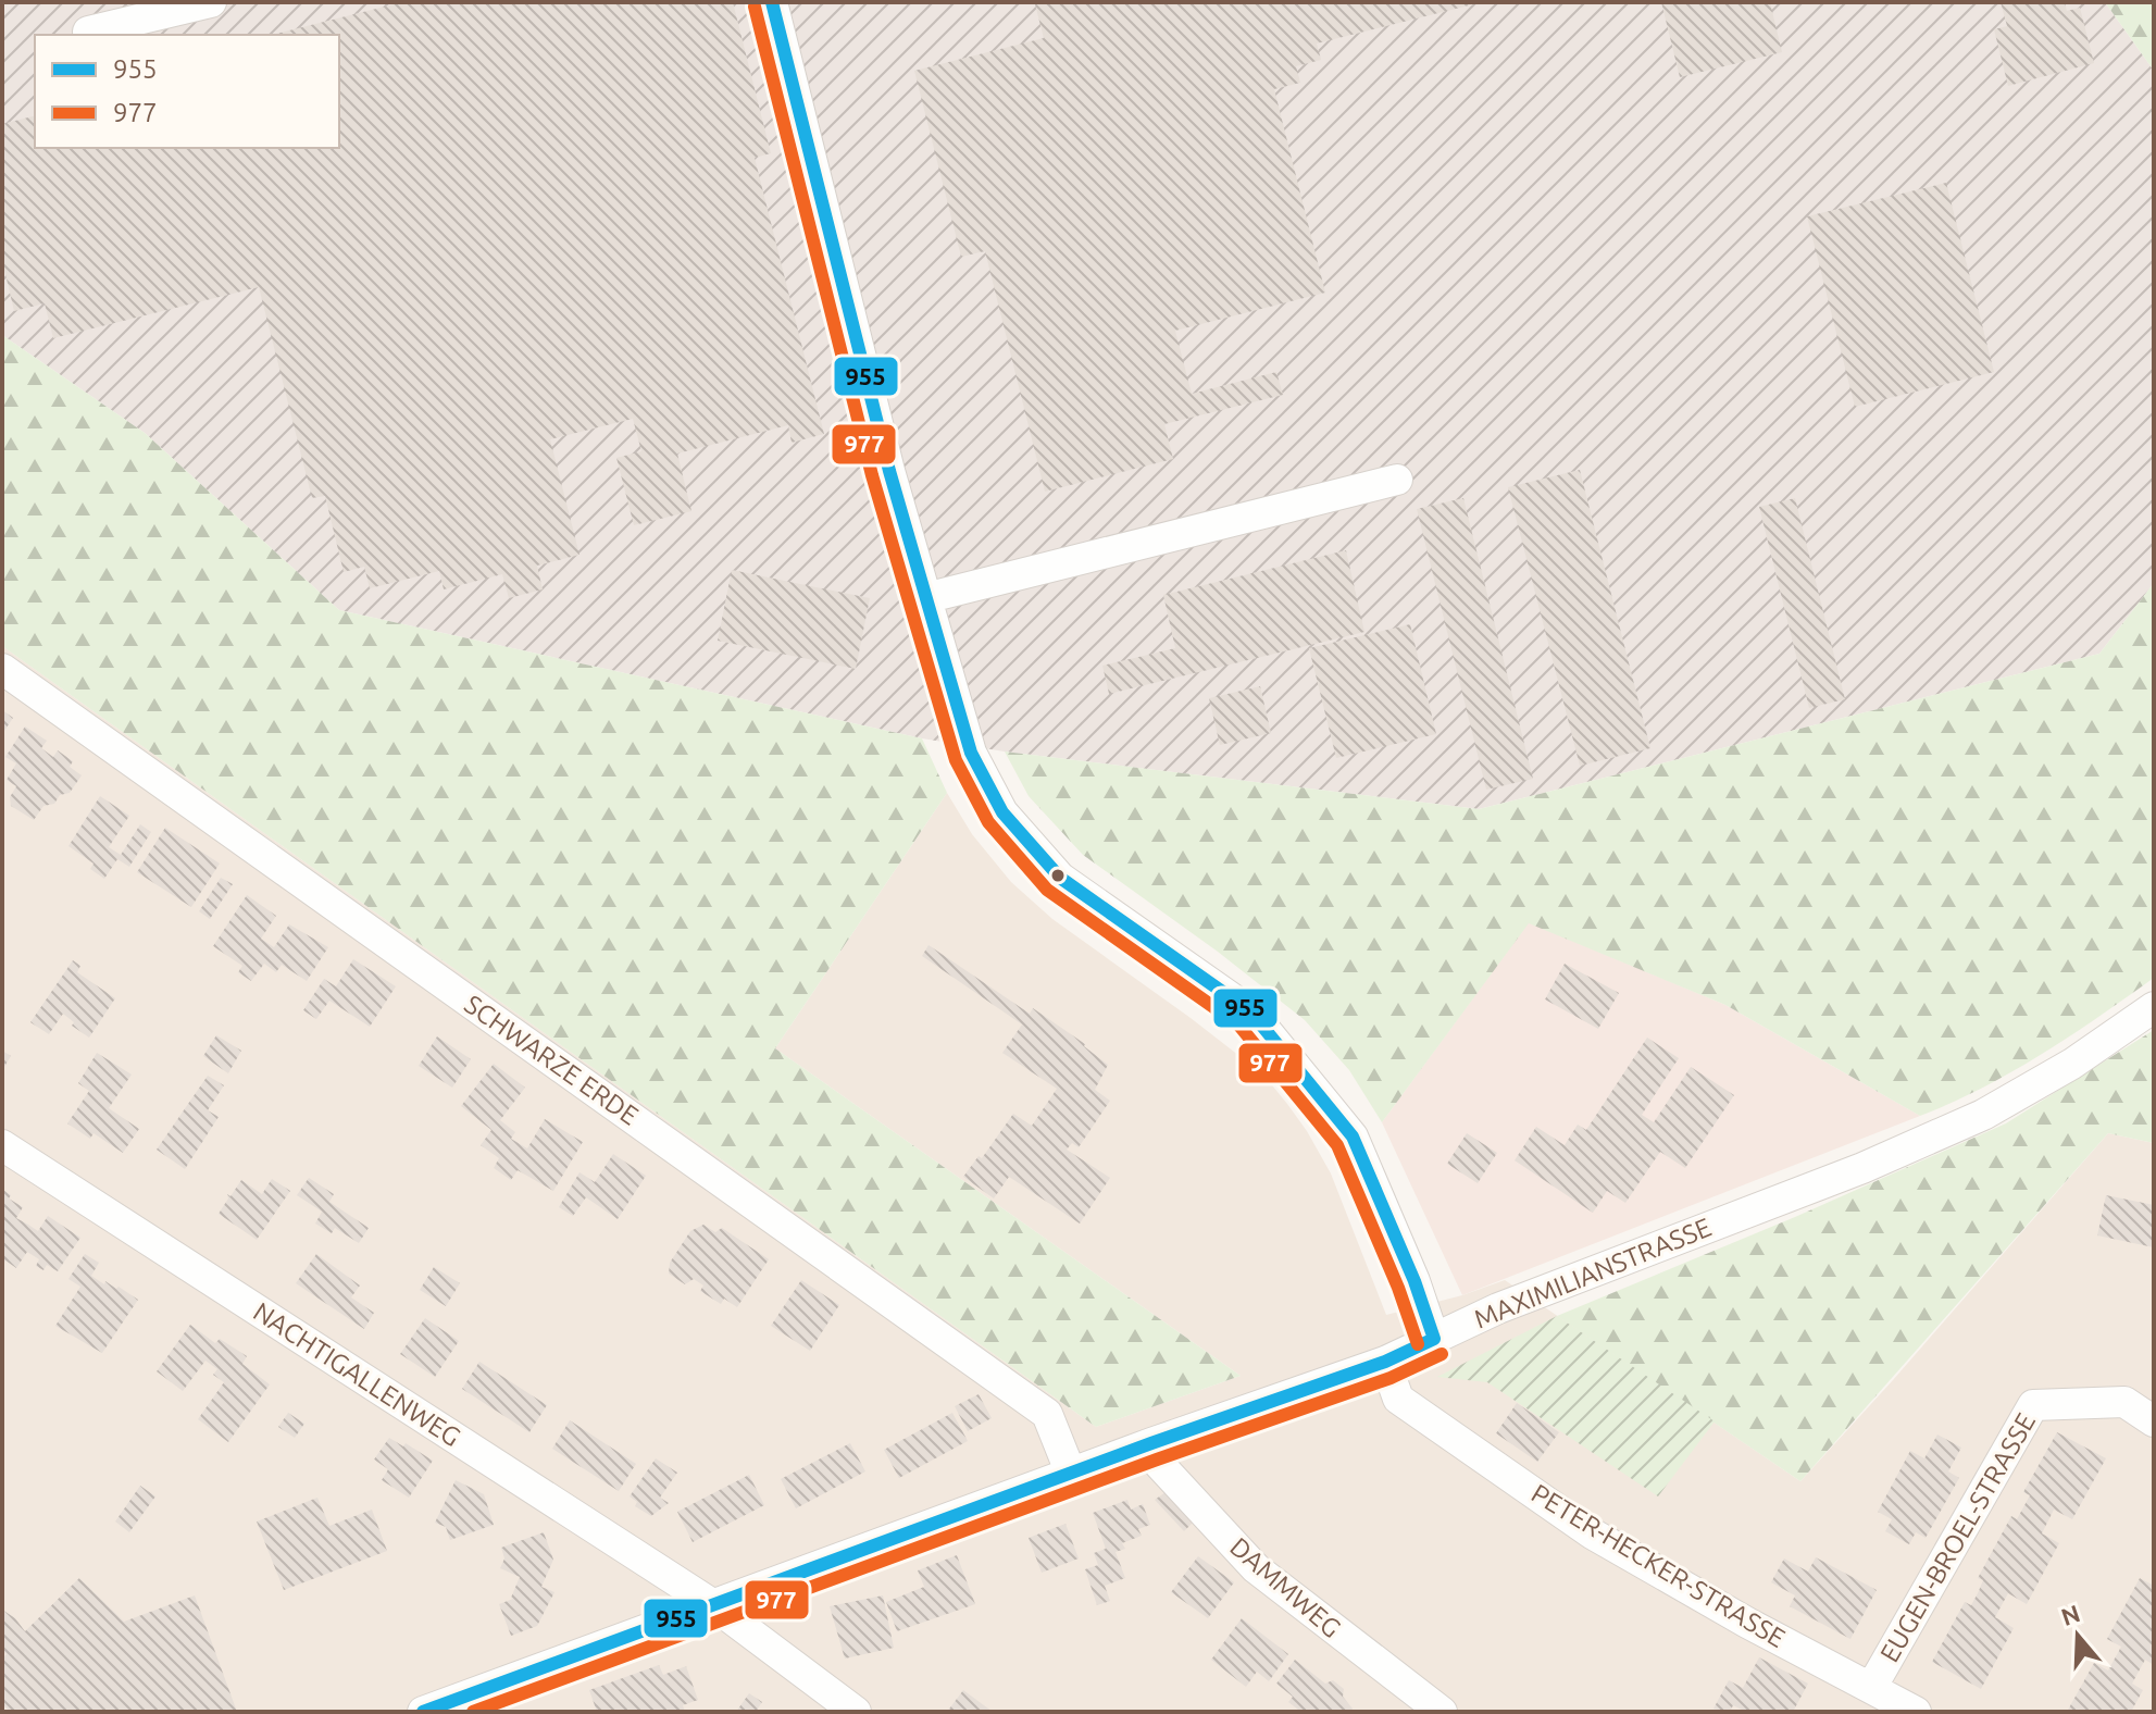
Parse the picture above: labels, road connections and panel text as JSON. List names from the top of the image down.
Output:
{
  "streets": {
    "street": [
      "SCHWARZE ERDE",
      "MAXIMILIANSTRASSE",
      "NACHTIGALLENWEG",
      "EUGEN-BROEL-STRASSE",
      "PETER-HECKER-STRASSE",
      "DAMMWEG"
    ]
  },
  "crossings": [
    ["SCHWARZE ERDE", "MAXIMILIANSTRASSE"],
    ["MAXIMILIANSTRASSE", "NACHTIGALLENWEG"],
    ["MAXIMILIANSTRASSE", "PETER-HECKER-STRASSE"],
    ["MAXIMILIANSTRASSE", "DAMMWEG"],
    ["EUGEN-BROEL-STRASSE", "PETER-HECKER-STRASSE"]
  ],
  "lines": ["transit line 955", "transit line 977"],
  "legend": ["955", "977"],
  "north": "top"
}
